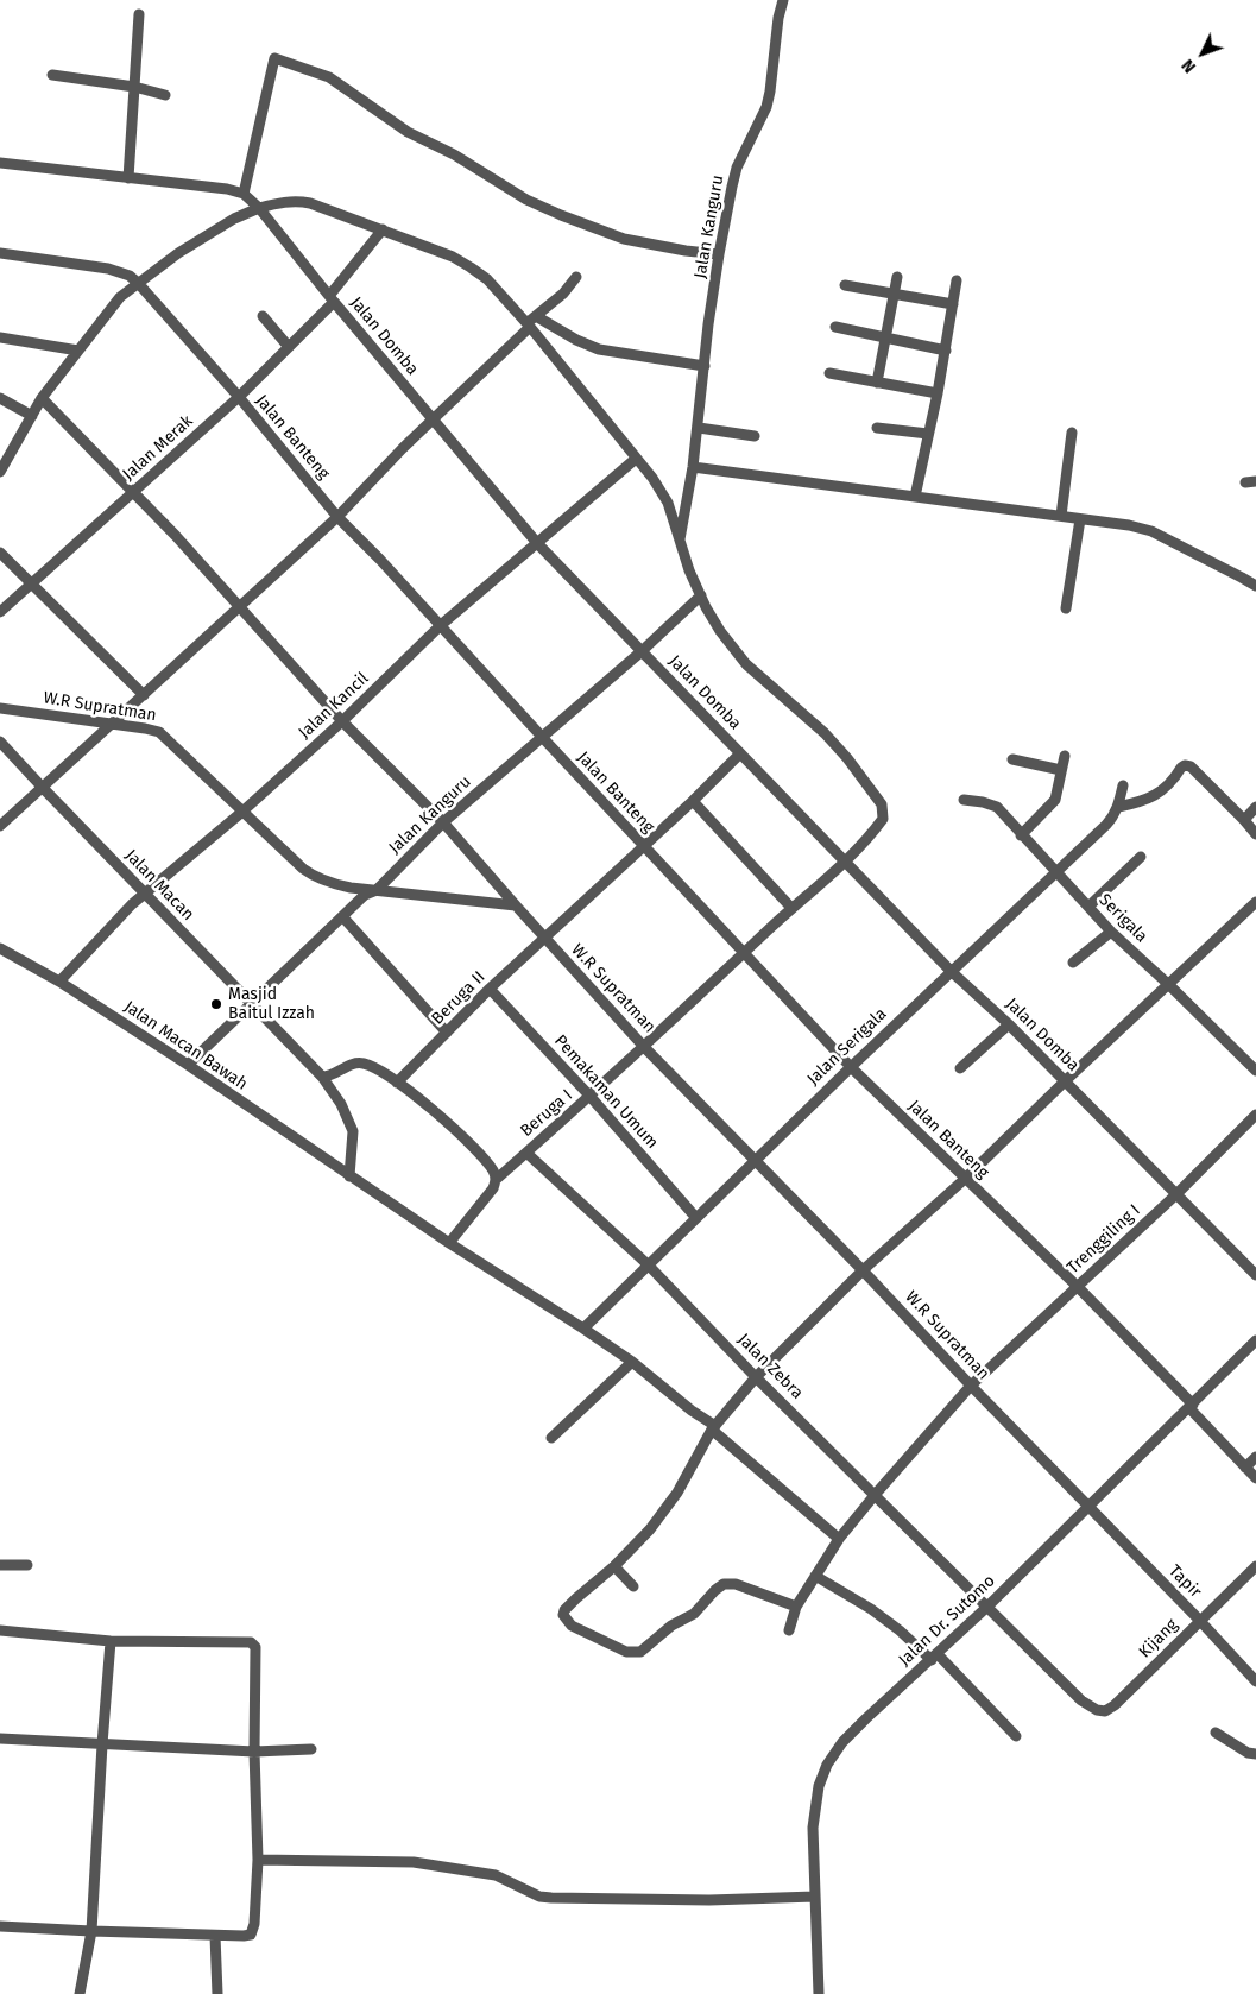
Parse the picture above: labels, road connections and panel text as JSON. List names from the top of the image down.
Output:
{
  "streets": {
    "street": [
      "Jalan Kanguru",
      "Jalan Domba",
      "Jalan Banteng",
      "Jalan Merak",
      "Jalan Kancil",
      "W.R Supratman",
      "Jalan Macan",
      "Serigala",
      "Beruga II",
      "Jalan Macan Bawah",
      "Jalan Serigala",
      "Pemakaman Umum",
      "Beruga I",
      "Trenggiling I",
      "Jalan Zebra",
      "Tapir",
      "Jalan Dr. Sutomo",
      "Kijang"
    ]
  },
  "crossings": [
    ["Jalan Kanguru", "Jalan Domba"],
    ["Jalan Kanguru", "Jalan Banteng"],
    ["Jalan Kanguru", "W.R Supratman"],
    ["Jalan Kanguru", "Jalan Macan"],
    ["Jalan Kanguru", "Jalan Macan Bawah"],
    ["Jalan Kanguru", "Beruga I"],
    ["Jalan Domba", "Jalan Merak"],
    ["Jalan Domba", "Jalan Kancil"],
    ["Jalan Domba", "Beruga II"],
    ["Jalan Domba", "Jalan Serigala"],
    ["Jalan Domba", "Beruga I"],
    ["Jalan Domba", "Trenggiling I"],
    ["Jalan Banteng", "Jalan Merak"],
    ["Jalan Banteng", "Jalan Kancil"],
    ["Jalan Banteng", "Beruga II"],
    ["Jalan Banteng", "Jalan Serigala"],
    ["Jalan Banteng", "Beruga I"],
    ["Jalan Banteng", "Trenggiling I"],
    ["Jalan Banteng", "Jalan Dr. Sutomo"],
    ["Jalan Merak", "Beruga I"],
    ["Jalan Kancil", "W.R Supratman"],
    ["Jalan Kancil", "Jalan Macan"],
    ["Jalan Kancil", "Jalan Macan Bawah"],
    ["Jalan Kancil", "Beruga I"],
    ["W.R Supratman", "Beruga II"],
    ["W.R Supratman", "Jalan Serigala"],
    ["W.R Supratman", "Beruga I"],
    ["W.R Supratman", "Trenggiling I"],
    ["W.R Supratman", "Tapir"],
    ["W.R Supratman", "Jalan Dr. Sutomo"],
    ["Jalan Macan", "Jalan Macan Bawah"],
    ["Serigala", "Jalan Serigala"],
    ["Beruga II", "Pemakaman Umum"],
    ["Jalan Macan Bawah", "Jalan Serigala"],
    ["Jalan Macan Bawah", "Trenggiling I"],
    ["Jalan Serigala", "Pemakaman Umum"],
    ["Jalan Serigala", "Jalan Zebra"],
    ["Pemakaman Umum", "Beruga I"],
    ["Beruga I", "Jalan Zebra"],
    ["Trenggiling I", "Jalan Zebra"],
    ["Jalan Zebra", "Jalan Dr. Sutomo"],
    ["Jalan Zebra", "Kijang"],
    ["Tapir", "Jalan Dr. Sutomo"],
    ["Tapir", "Kijang"]
  ],
  "places": ["Masjid Baitul Izzah"],
  "north": "bottom left"
}
